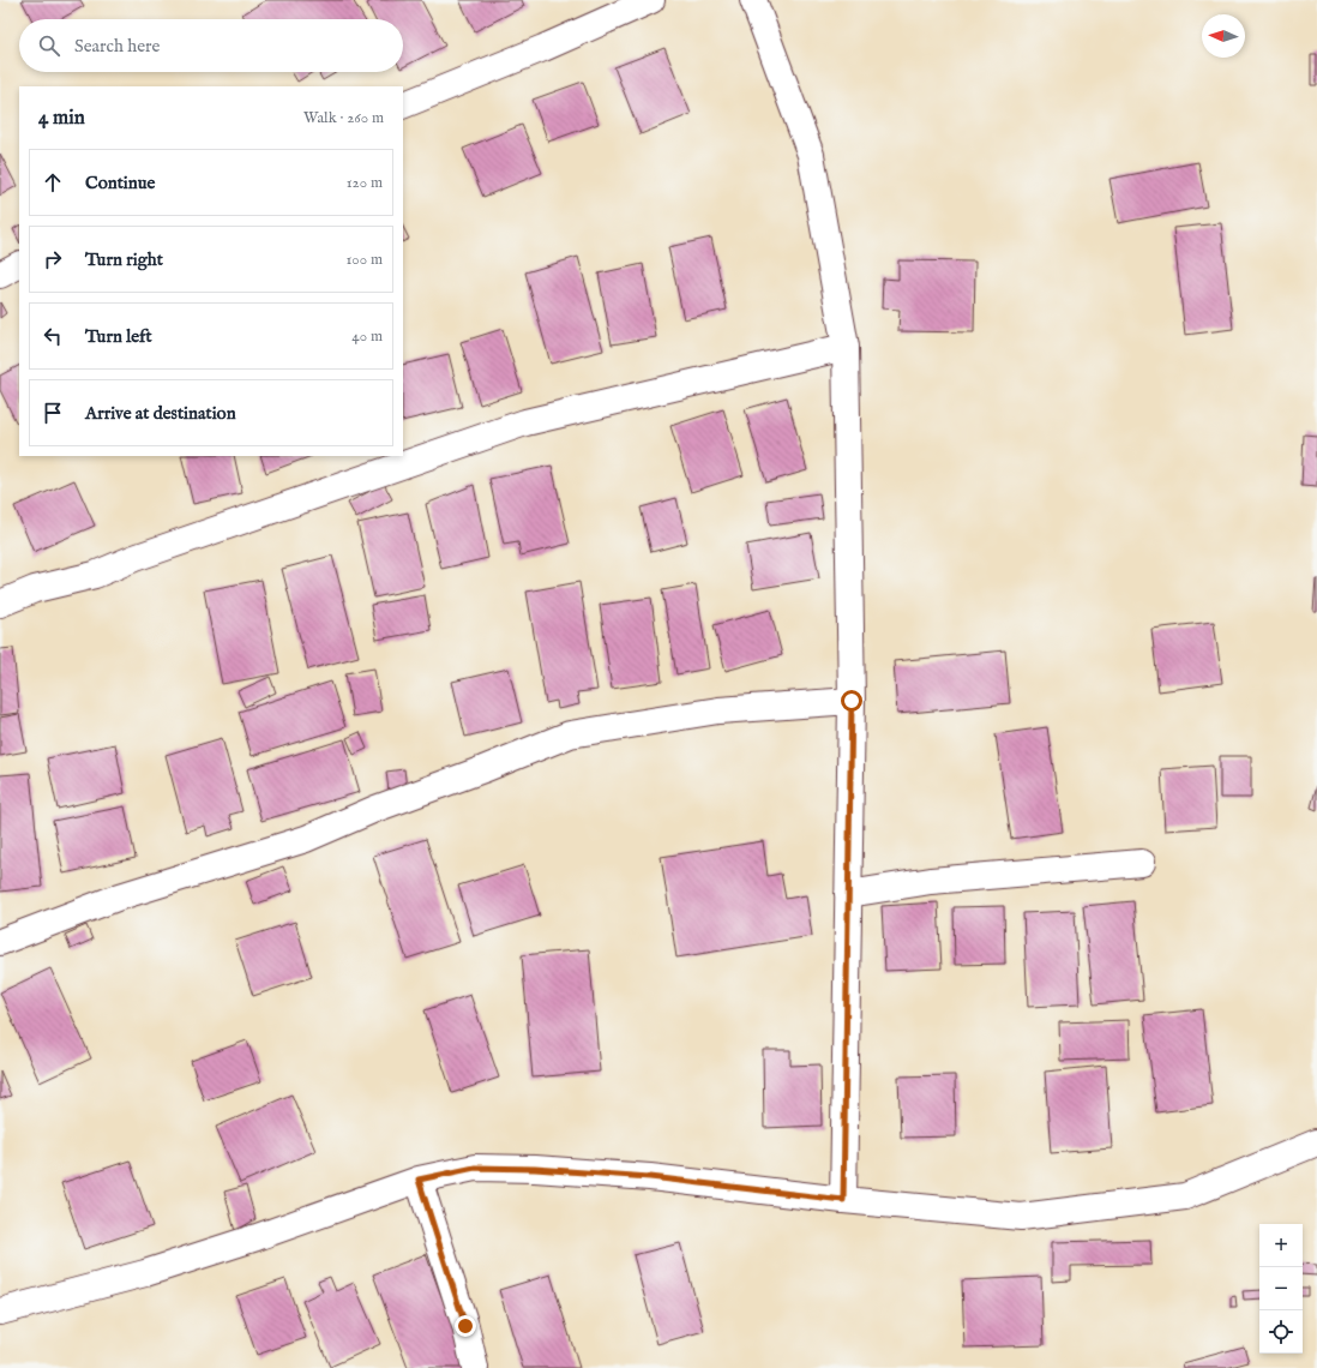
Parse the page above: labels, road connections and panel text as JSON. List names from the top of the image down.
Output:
{
  "north": "left",
  "page": {
    "search": "Search here",
    "heading": ["4 min", "Walk · 260 m"],
    "list": [
      ["Continue", "120 m"],
      ["Turn right", "100 m"],
      ["Turn left", "40 m"],
      "Arrive at destination"
    ],
    "map_buttons": ["+", "−"]
  }
}
